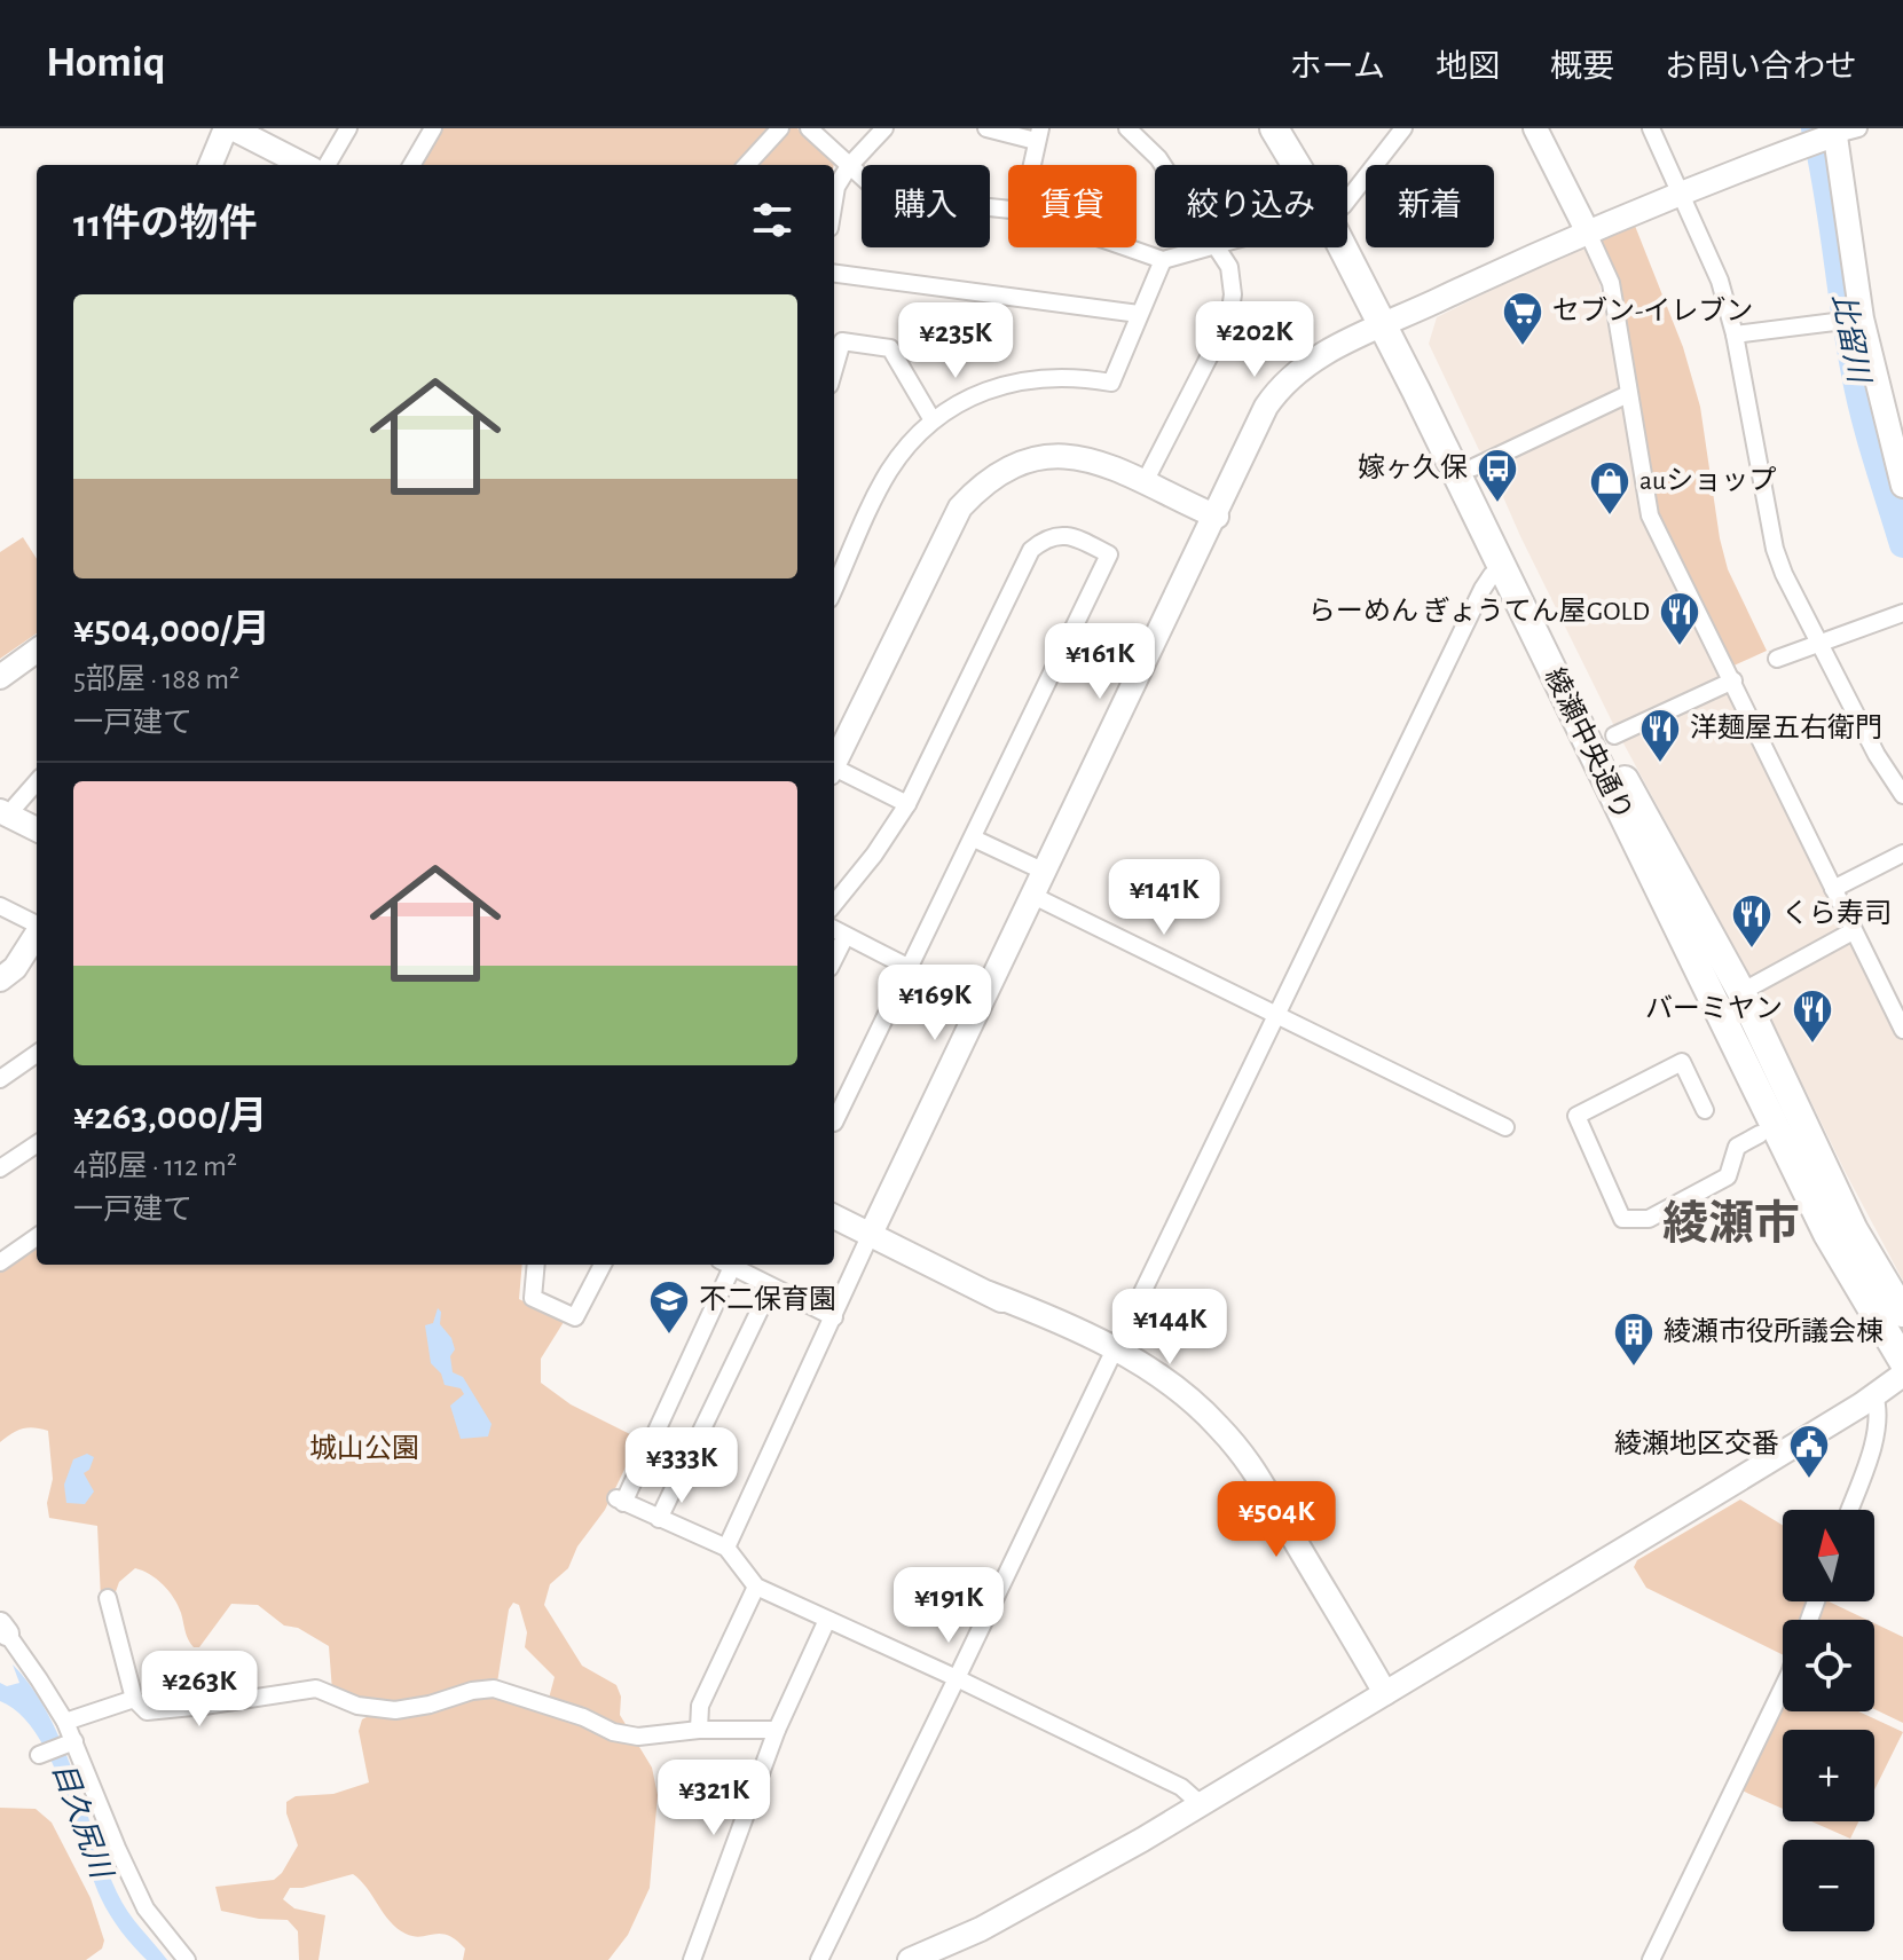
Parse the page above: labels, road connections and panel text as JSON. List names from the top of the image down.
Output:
{
  "streets": {
    "main road": ["綾瀬中央通り"]
  },
  "districts": ["綾瀬市"],
  "water": ["比留川", "目久尻川"],
  "parks": ["城山公園"],
  "places": {
    "supermarket": ["セブン-イレブン"],
    "bus stop": ["嫁ヶ久保"],
    "shop": ["auショップ"],
    "restaurant": [
      "らーめん ぎょうてん屋GOLD",
      "洋麺屋五右衛門",
      "くら寿司",
      "バーミヤン"
    ],
    "school or university": ["不二保育園"],
    "building": ["綾瀬市役所議会棟"],
    "public building": ["綾瀬地区交番"]
  },
  "north": "top",
  "page": {
    "header": "Homiq",
    "nav": [
      "ホーム",
      "地図",
      "概要",
      "お問い合わせ"
    ],
    "chip": [
      "購入",
      "賃貸",
      "絞り込み",
      "新着"
    ],
    "heading": "11件の物件",
    "list": [
      {
        "name": "¥504,000/月",
        "note": "5部屋 · 188 m² · 一戸建て"
      },
      {
        "name": "¥263,000/月",
        "note": "4部屋 · 112 m² · 一戸建て"
      }
    ],
    "price": [
      "¥202K",
      "¥235K",
      "¥161K",
      "¥141K",
      "¥169K",
      "¥144K",
      "¥333K",
      "¥504K",
      "¥191K",
      "¥263K",
      "¥321K"
    ],
    "map_buttons": ["+", "−"]
  }
}
